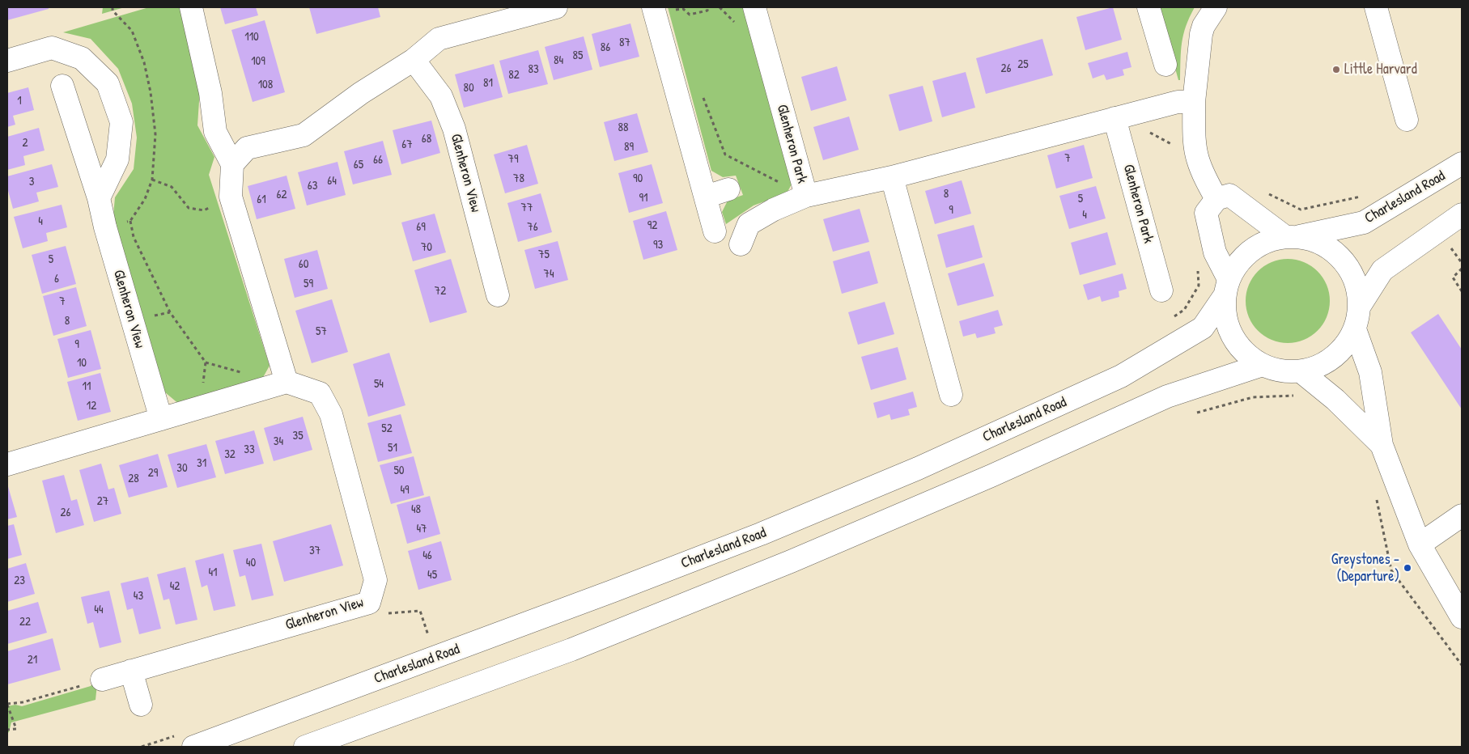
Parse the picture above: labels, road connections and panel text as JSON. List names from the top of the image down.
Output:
{
  "streets": {
    "street": ["Glenheron Park", "Glenheron View", "Charlesland Road"]
  },
  "places": ["Little Harvard", "Greystones - (Departure)"],
  "house_numbers": [
    "110",
    "87",
    "86",
    "85",
    "84",
    "109",
    "25",
    "26",
    "83",
    "82",
    "81",
    "108",
    "80",
    "1",
    "88",
    "68",
    "2",
    "67",
    "89",
    "7",
    "79",
    "66",
    "65",
    "78",
    "90",
    "64",
    "3",
    "63",
    "8",
    "62",
    "91",
    "5",
    "61",
    "77",
    "9",
    "4",
    "4",
    "92",
    "69",
    "76",
    "93",
    "70",
    "75",
    "5",
    "60",
    "74",
    "6",
    "59",
    "72",
    "7",
    "8",
    "57",
    "9",
    "10",
    "54",
    "11",
    "12",
    "52",
    "35",
    "34",
    "51",
    "33",
    "32",
    "31",
    "30",
    "50",
    "29",
    "28",
    "49",
    "27",
    "48",
    "26",
    "47",
    "37",
    "46",
    "40",
    "41",
    "45",
    "23",
    "42",
    "43",
    "44",
    "22",
    "21"
  ]
}
